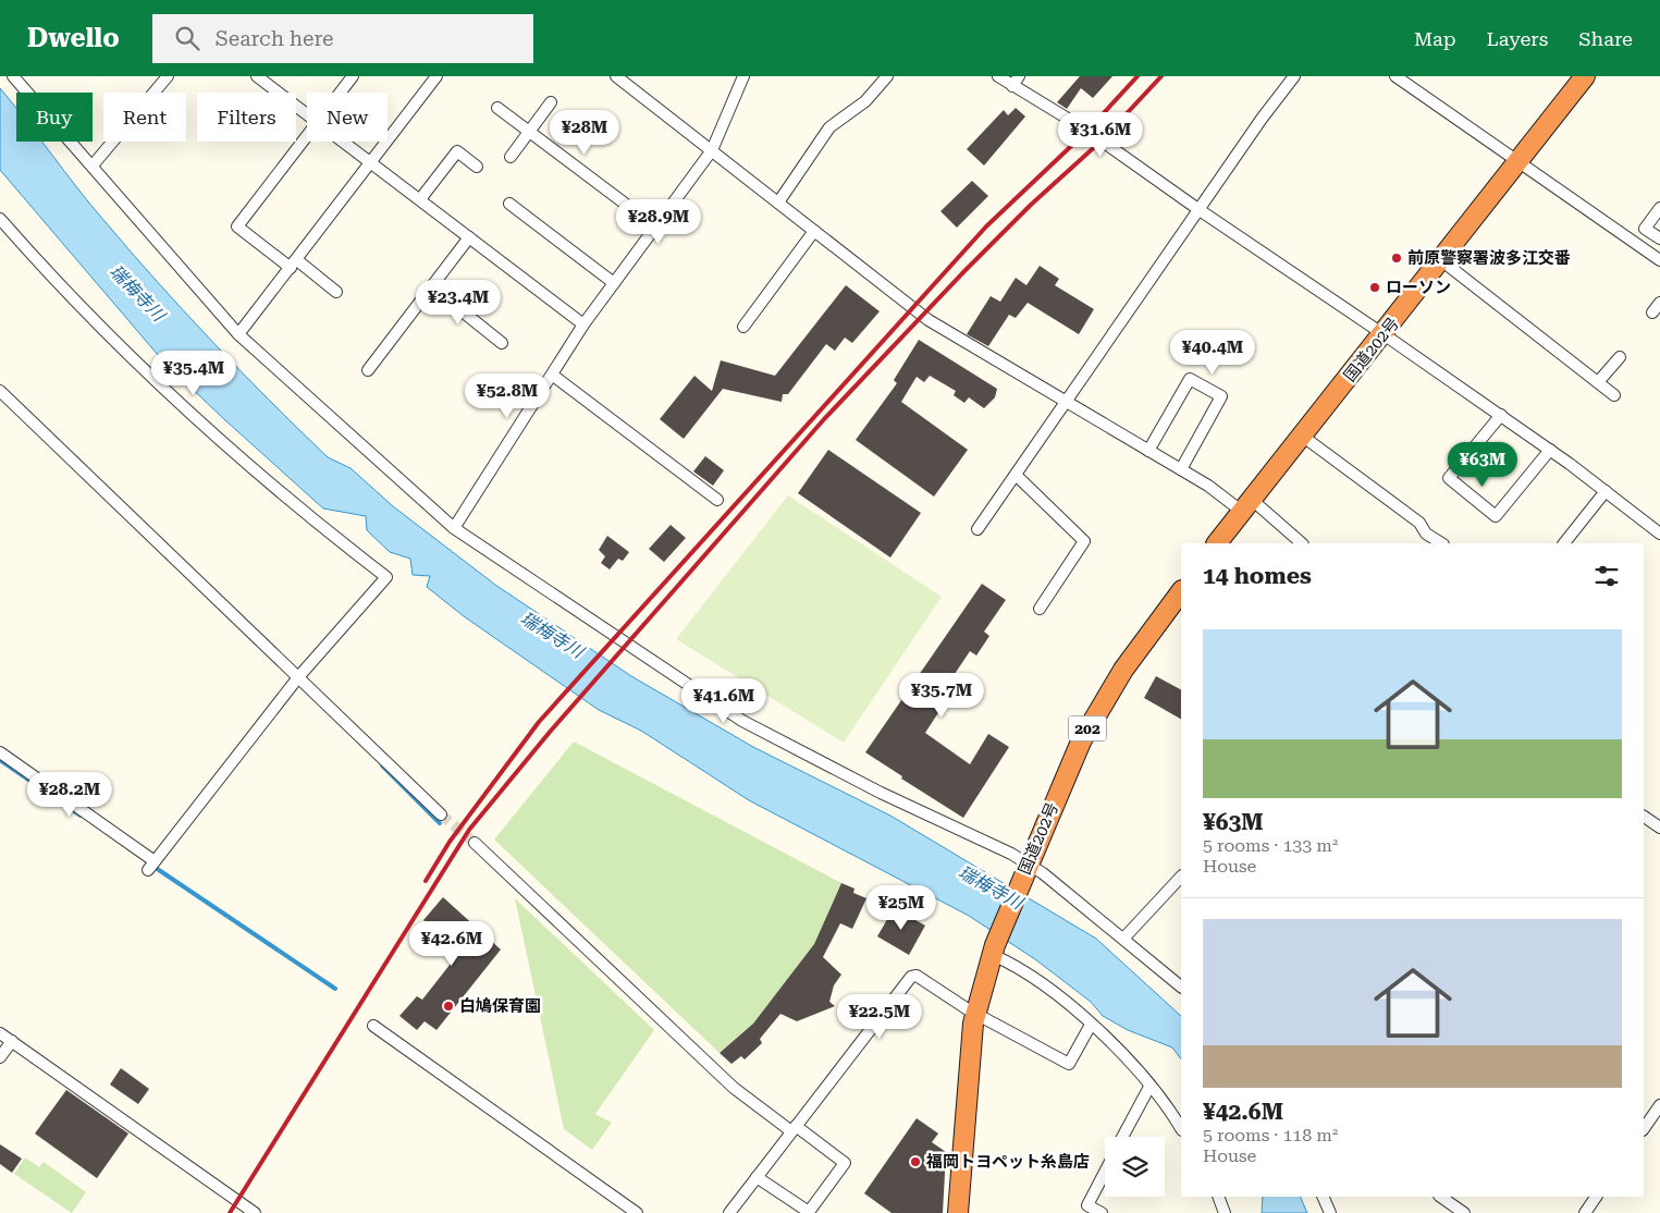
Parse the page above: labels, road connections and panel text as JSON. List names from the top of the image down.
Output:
{
  "streets": {
    "highway": ["国道202号", "202"]
  },
  "water": ["瑞梅寺川"],
  "places": [
    "前原警察署波多江交番",
    "ローソン",
    "白鳩保育園",
    "福岡トヨペット糸島店"
  ],
  "page": {
    "header": "Dwello",
    "search": "Search here",
    "nav": ["Map", "Layers", "Share"],
    "chip": [
      "Buy",
      "Rent",
      "Filters",
      "New"
    ],
    "price": [
      "¥28M",
      "¥31.6M",
      "¥28.9M",
      "¥23.4M",
      "¥40.4M",
      "¥35.4M",
      "¥52.8M",
      "¥63M",
      "¥35.7M",
      "¥41.6M",
      "¥28.2M",
      "¥25M",
      "¥42.6M",
      "¥22.5M"
    ],
    "heading": "14 homes",
    "list": [
      {
        "name": "¥63M",
        "note": "5 rooms · 133 m² · House"
      },
      {
        "name": "¥42.6M",
        "note": "5 rooms · 118 m² · House"
      }
    ]
  }
}
